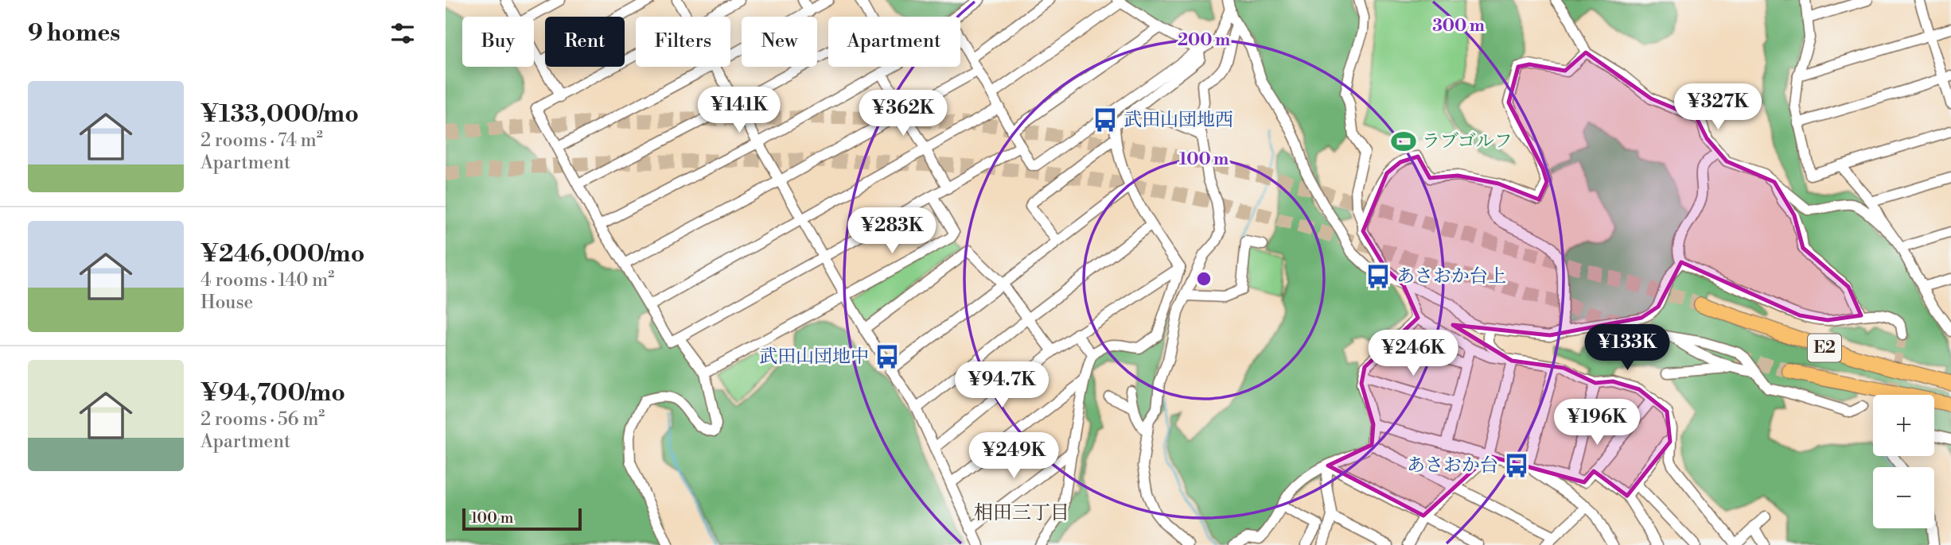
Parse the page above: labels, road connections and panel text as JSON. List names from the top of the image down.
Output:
{
  "streets": {
    "highway": ["E2"]
  },
  "districts": ["相田三丁目"],
  "places": {
    "bus stop": [
      "武田山団地西",
      "あさおか台上",
      "武田山団地中",
      "あさおか台"
    ],
    "sports": ["ラブゴルフ"]
  },
  "scale_bar": "100 m",
  "page": {
    "heading": "9 homes",
    "chip": [
      "Buy",
      "Rent",
      "Filters",
      "New",
      "Apartment"
    ],
    "list": [
      {
        "name": "¥133,000/mo",
        "note": "2 rooms · 74 m² · Apartment"
      },
      {
        "name": "¥246,000/mo",
        "note": "4 rooms · 140 m² · House"
      },
      {
        "name": "¥94,700/mo",
        "note": "2 rooms · 56 m² · Apartment"
      }
    ],
    "price": [
      "¥327K",
      "¥141K",
      "¥362K",
      "¥283K",
      "¥133K",
      "¥246K",
      "¥94.7K",
      "¥196K",
      "¥249K"
    ],
    "map_buttons": ["+", "−"],
    "scale": "100 m"
  },
  "rings": ["300 m", "200 m", "100 m"]
}
